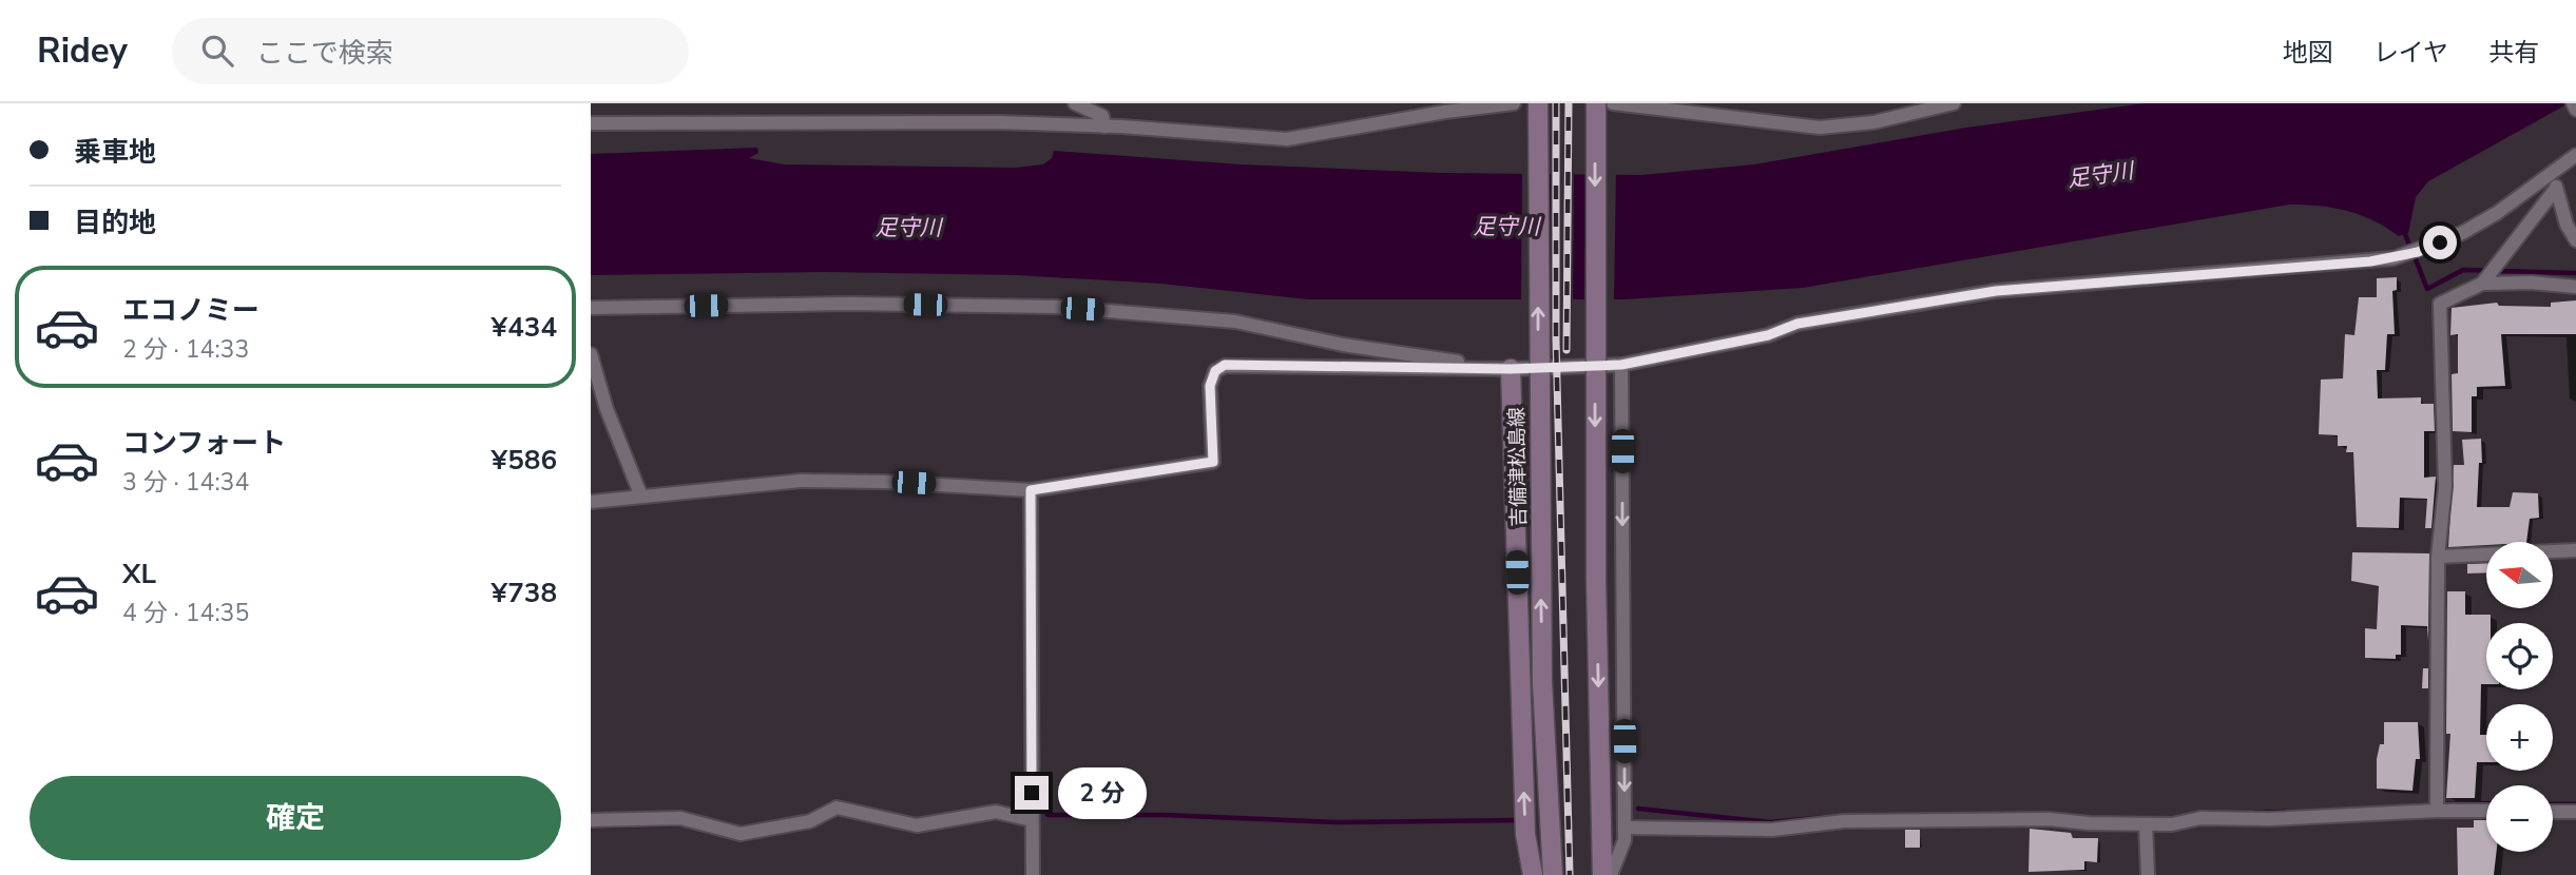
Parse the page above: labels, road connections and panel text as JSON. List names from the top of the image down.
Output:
{
  "streets": {
    "main road": ["吉備津松島線"]
  },
  "water": ["足守川"],
  "north": "left",
  "page": {
    "header": "Ridey",
    "search": "ここで検索",
    "nav": ["地図", "レイヤ", "共有"],
    "banner": ["乗車地", "目的地"],
    "list": [
      {
        "name": "エコノミー",
        "note": "2 分 · 14:33",
        "value": "¥434"
      },
      {
        "name": "コンフォート",
        "note": "3 分 · 14:34",
        "value": "¥586"
      },
      {
        "name": "XL",
        "note": "4 分 · 14:35",
        "value": "¥738"
      }
    ],
    "map_buttons": ["+", "−"],
    "buttons": "確定",
    "bubble": "2 分"
  }
}
